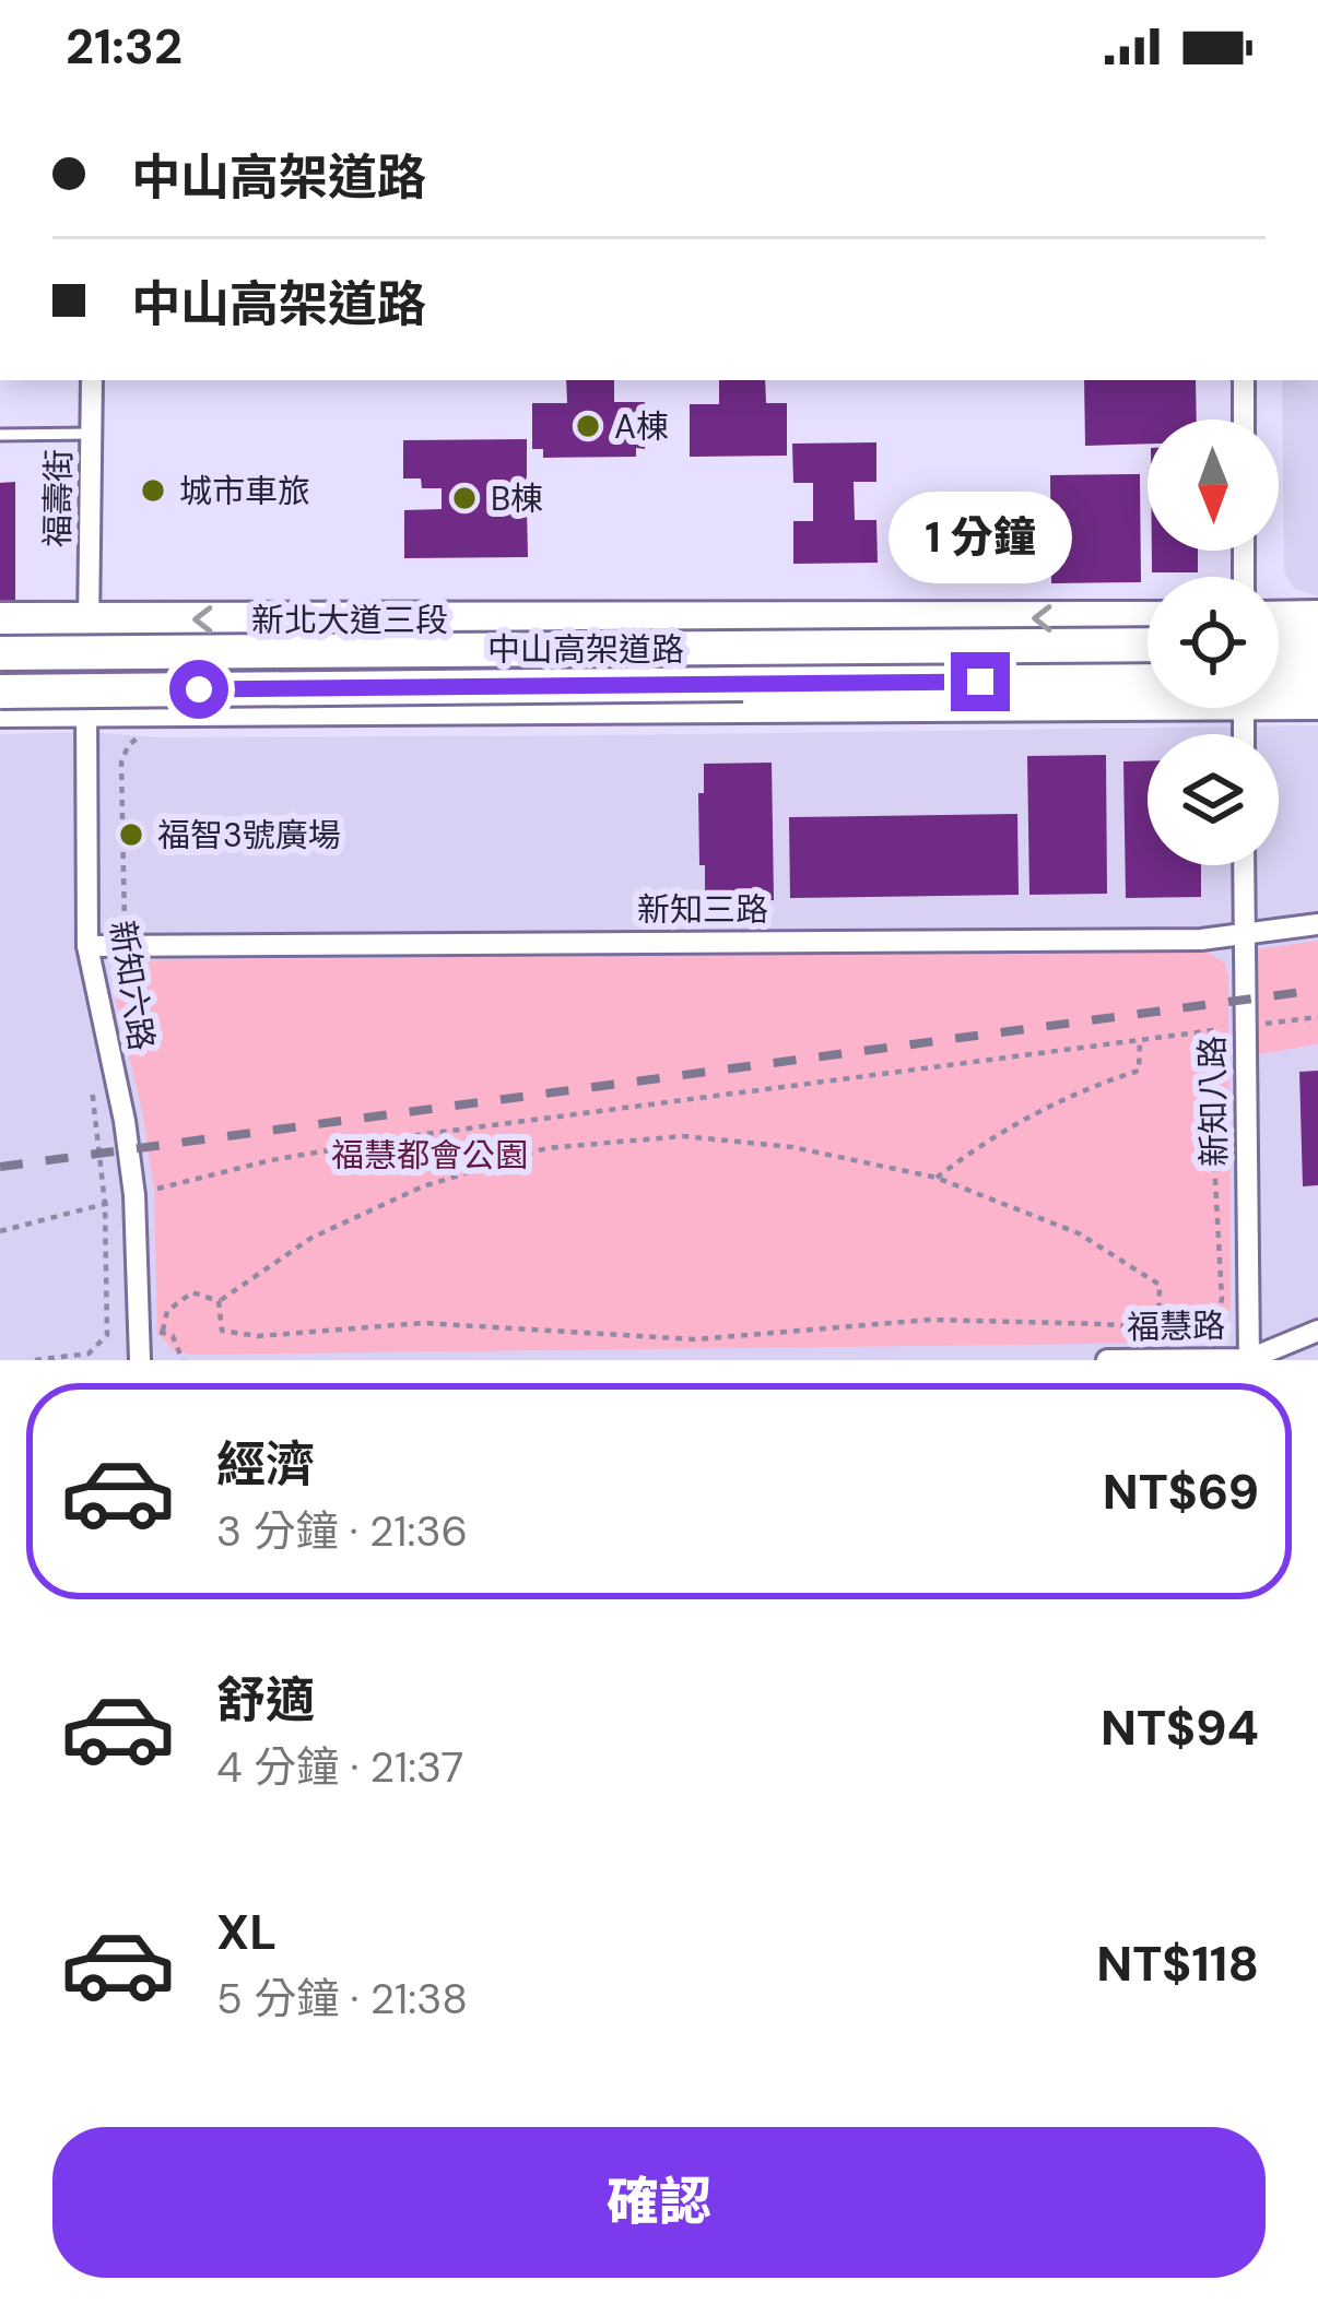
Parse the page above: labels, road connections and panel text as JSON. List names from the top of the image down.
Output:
{
  "streets": {
    "main road": ["新北大道三段", "中山高架道路"],
    "street": [
      "福壽街",
      "新知三路",
      "新知六路",
      "新知八路",
      "福慧路"
    ]
  },
  "crossings": [
    ["福壽街", "新北大道三段"],
    ["福壽街", "新知六路"],
    ["新北大道三段", "新知六路"],
    ["新知三路", "新知六路"],
    ["新知三路", "新知八路"],
    ["新知八路", "福慧路"]
  ],
  "parks": ["福慧都會公園"],
  "places": [
    "A棟",
    "城市車旅",
    "B棟",
    "福智3號廣場"
  ],
  "north": "bottom",
  "page": {
    "status": "21:32",
    "banner": ["中山高架道路", "中山高架道路"],
    "bubble": "1 分鐘",
    "list": [
      {
        "name": "經濟",
        "note": "3 分鐘 · 21:36",
        "value": "NT$69"
      },
      {
        "name": "舒適",
        "note": "4 分鐘 · 21:37",
        "value": "NT$94"
      },
      {
        "name": "XL",
        "note": "5 分鐘 · 21:38",
        "value": "NT$118"
      }
    ],
    "buttons": "確認"
  }
}
